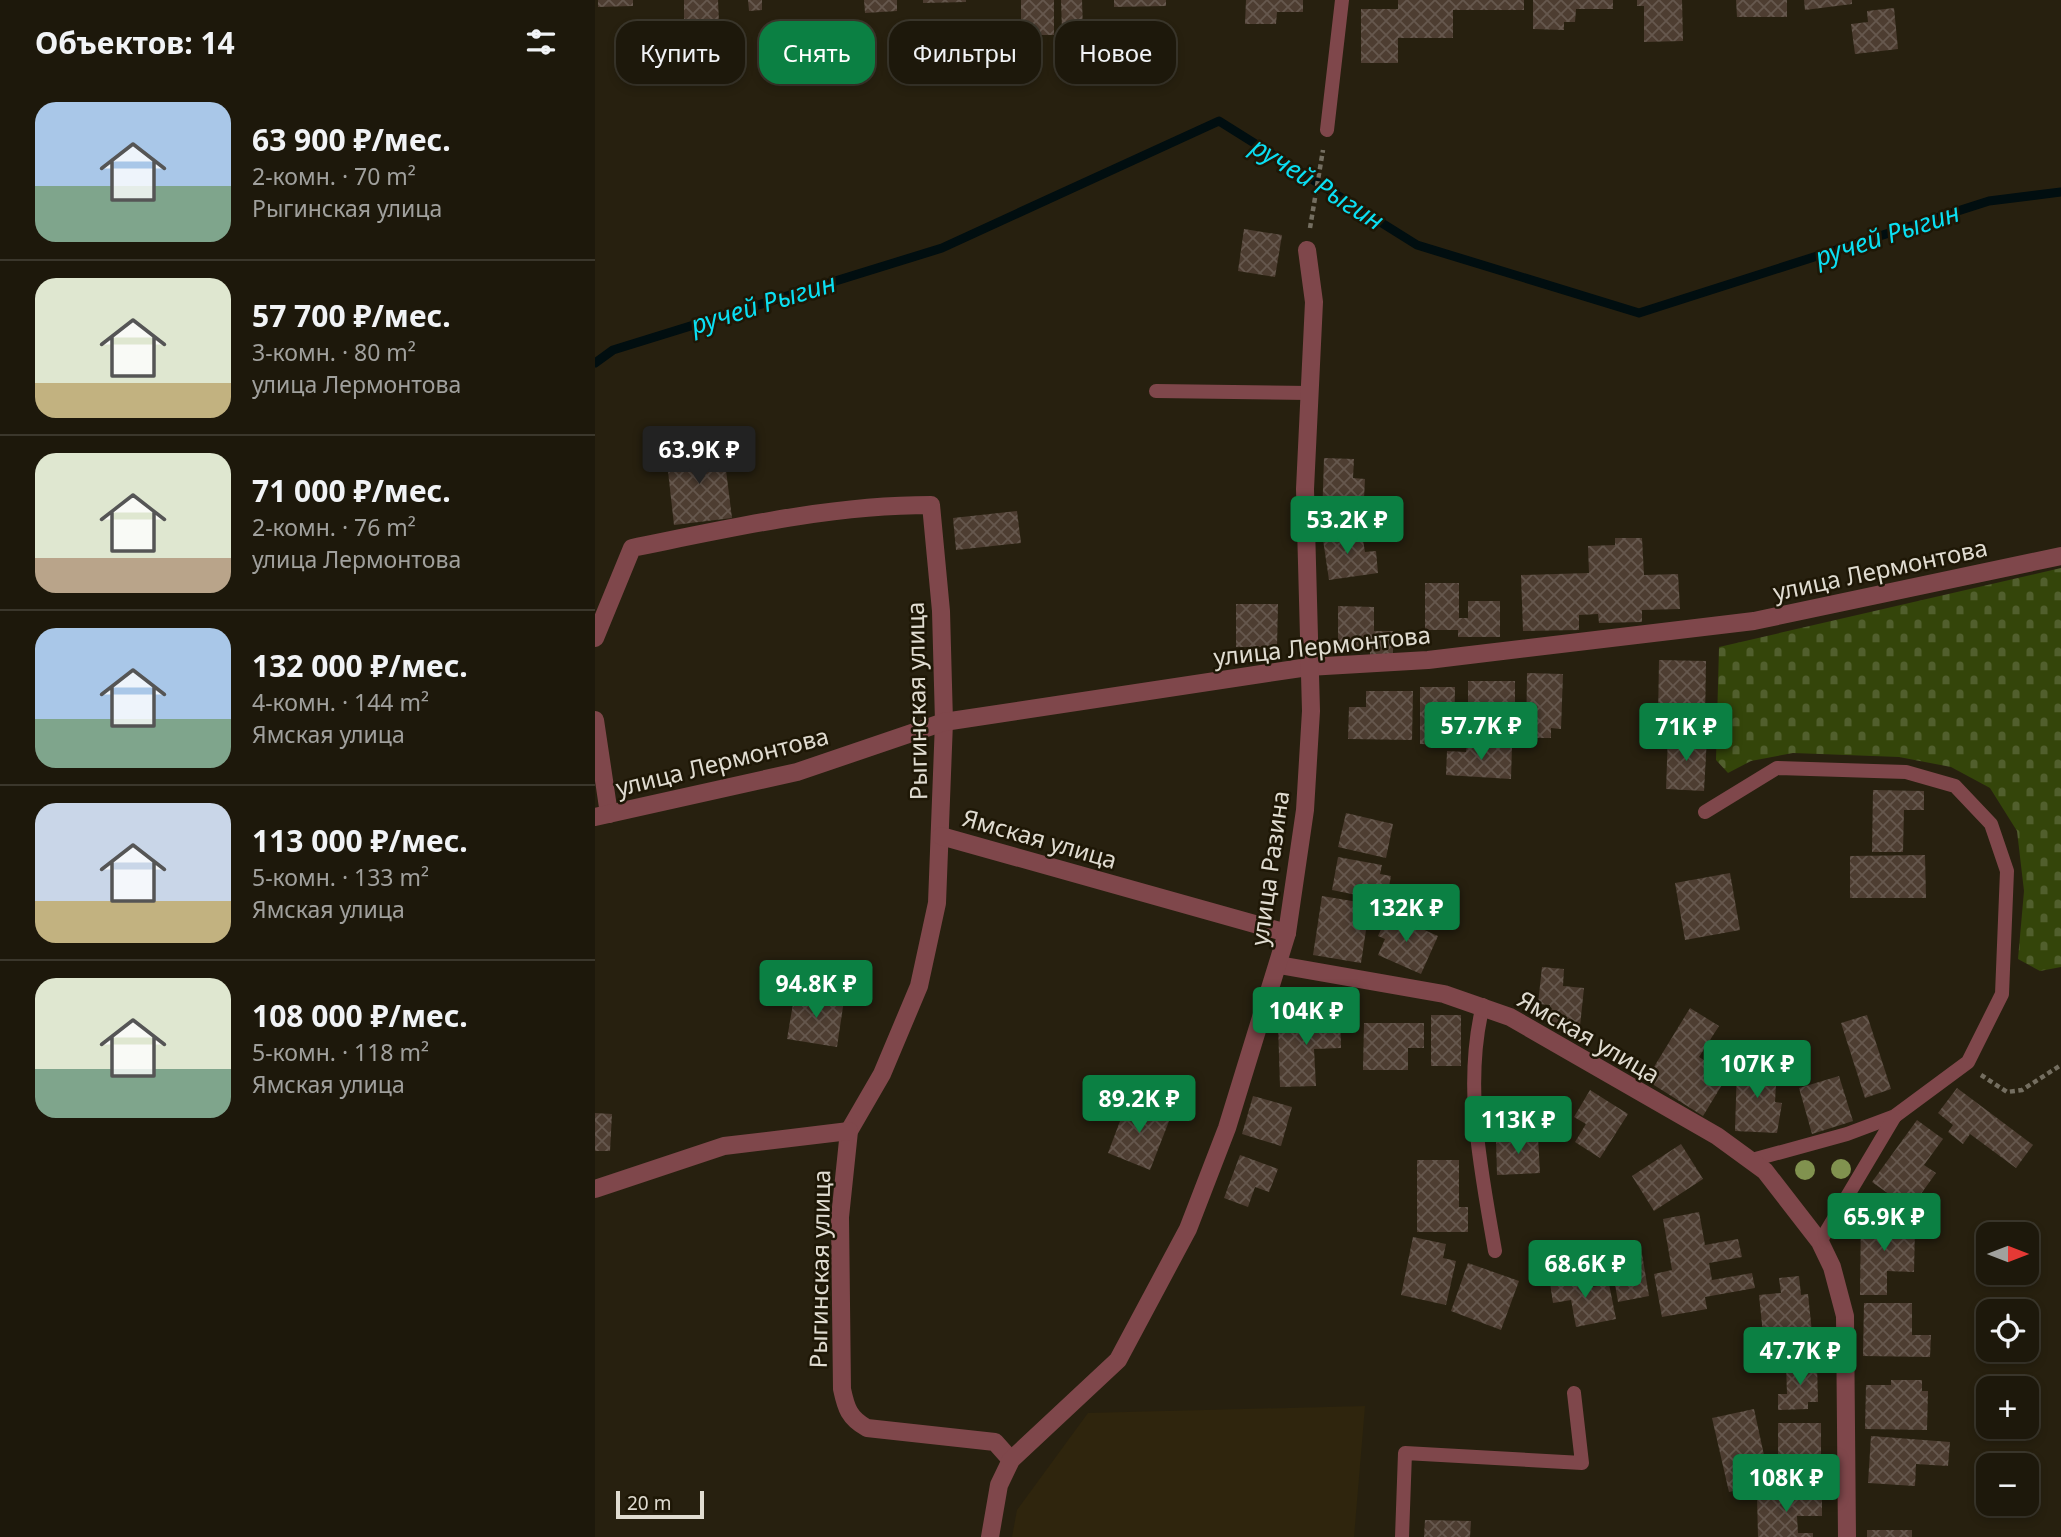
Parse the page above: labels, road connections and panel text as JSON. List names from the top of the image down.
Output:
{
  "streets": {
    "street": [
      "улица Лермонтова",
      "Рыгинская улица",
      "Ямская улица",
      "улица Разина"
    ]
  },
  "crossings": [
    ["улица Лермонтова", "Рыгинская улица"],
    ["улица Лермонтова", "улица Разина"],
    ["Рыгинская улица", "Ямская улица"],
    ["Рыгинская улица", "улица Разина"],
    ["Ямская улица", "улица Разина"]
  ],
  "water": ["ручей Рыгин"],
  "scale_bar": "20 m",
  "north": "right",
  "page": {
    "heading": "Объектов: 14",
    "chip": [
      "Купить",
      "Снять",
      "Фильтры",
      "Новое"
    ],
    "list": [
      {
        "name": "63 900 ₽/мес.",
        "note": "2-комн. · 70 m² · Рыгинская улица"
      },
      {
        "name": "57 700 ₽/мес.",
        "note": "3-комн. · 80 m² · улица Лермонтова"
      },
      {
        "name": "71 000 ₽/мес.",
        "note": "2-комн. · 76 m² · улица Лермонтова"
      },
      {
        "name": "132 000 ₽/мес.",
        "note": "4-комн. · 144 m² · Ямская улица"
      },
      {
        "name": "113 000 ₽/мес.",
        "note": "5-комн. · 133 m² · Ямская улица"
      },
      {
        "name": "108 000 ₽/мес.",
        "note": "5-комн. · 118 m² · Ямская улица"
      }
    ],
    "price": [
      "63.9K ₽",
      "53.2K ₽",
      "57.7K ₽",
      "71K ₽",
      "132K ₽",
      "94.8K ₽",
      "104K ₽",
      "107K ₽",
      "89.2K ₽",
      "113K ₽",
      "65.9K ₽",
      "68.6K ₽",
      "47.7K ₽",
      "108K ₽"
    ],
    "map_buttons": ["+", "−"],
    "scale": "20 m"
  }
}
